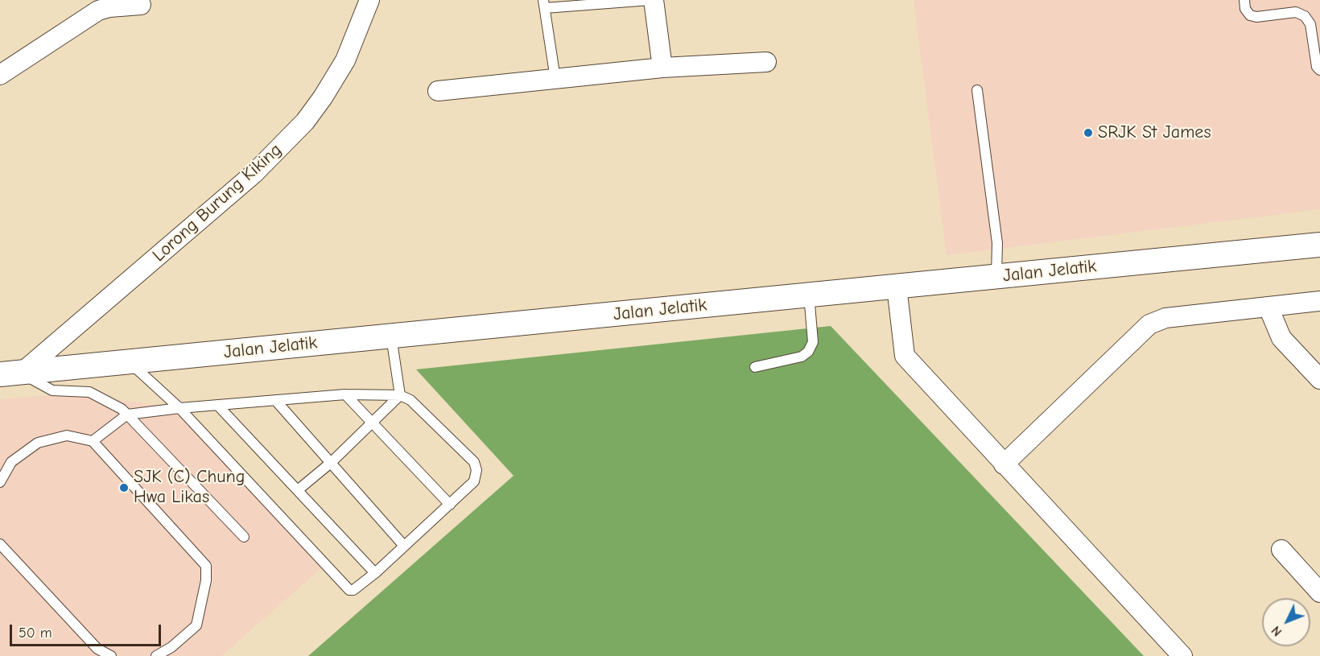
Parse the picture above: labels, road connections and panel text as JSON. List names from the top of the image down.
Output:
{
  "streets": {
    "street": ["Lorong Burung Kiking", "Jalan Jelatik"]
  },
  "crossings": [
    ["Lorong Burung Kiking", "Jalan Jelatik"]
  ],
  "places": ["SRJK St James", "SJK (C) Chung Hwa Likas"],
  "scale_bar": "50 m",
  "north": "bottom left"
}
